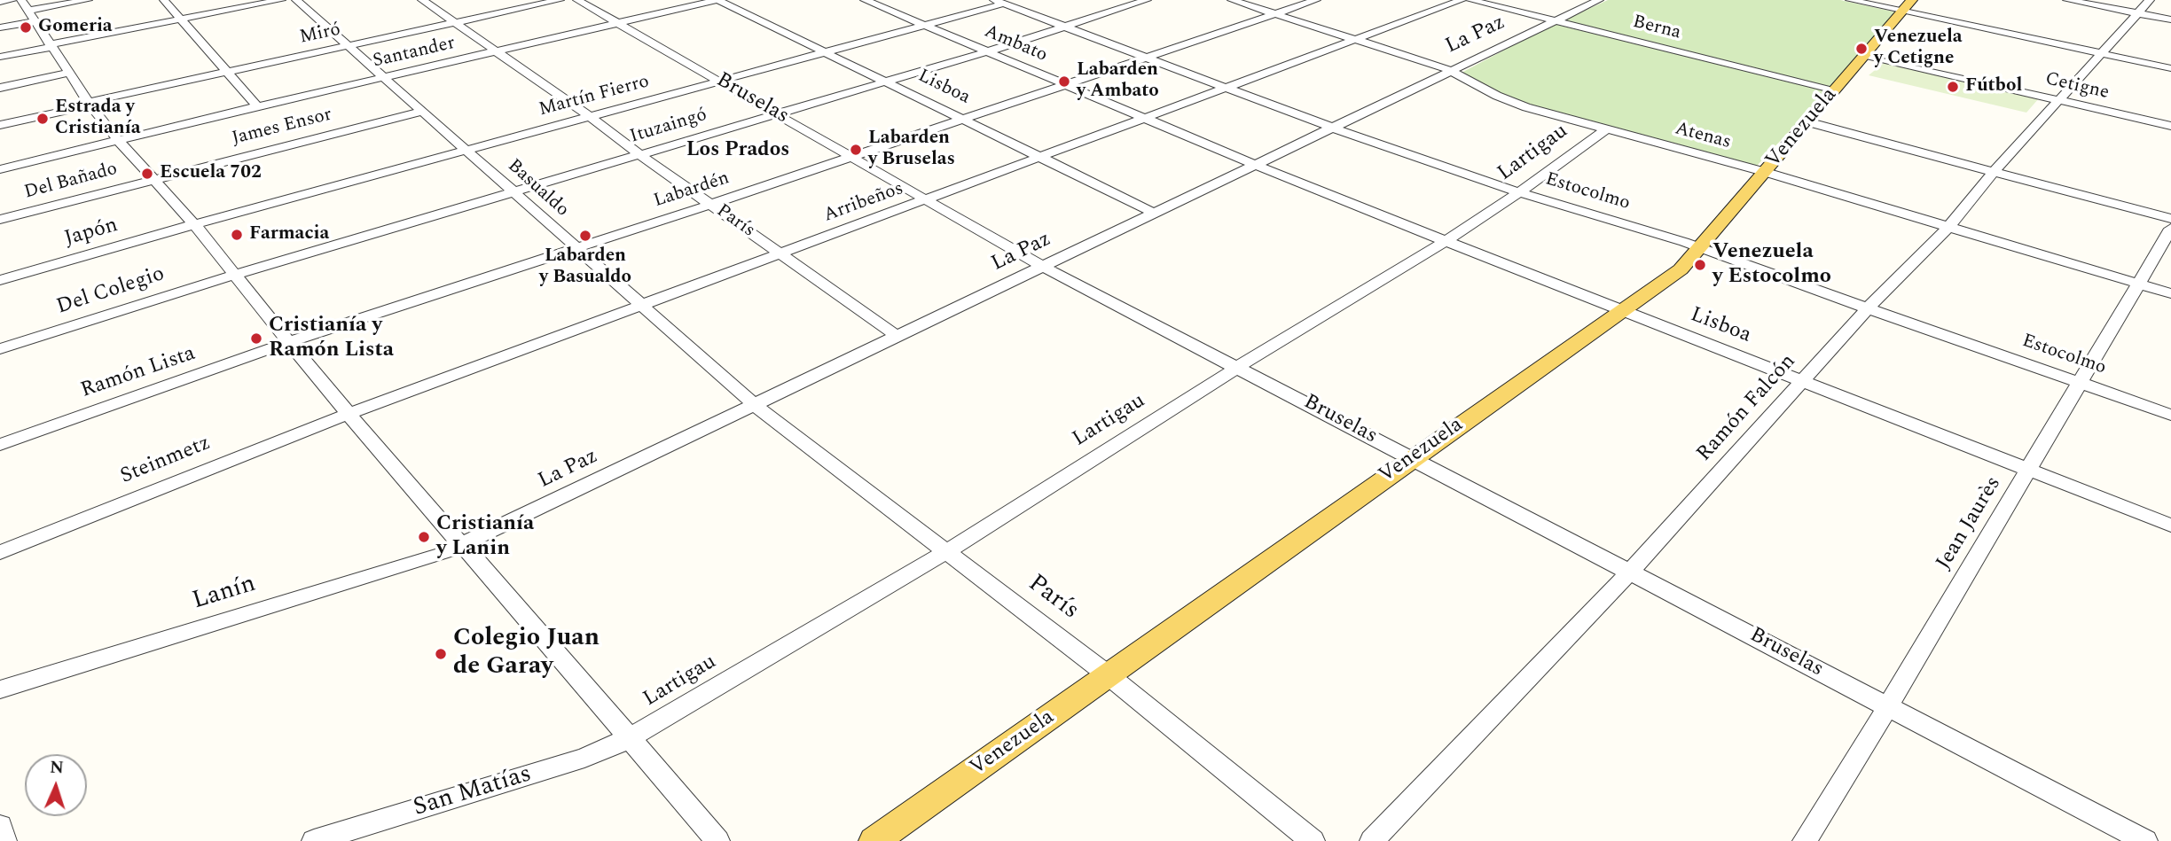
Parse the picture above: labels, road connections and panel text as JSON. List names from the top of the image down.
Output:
{
  "streets": {
    "main road": ["Venezuela"],
    "street": [
      "Berna",
      "Miró",
      "La Paz",
      "Ambato",
      "Santander",
      "Cetigne",
      "Lisboa",
      "Martín Fierro",
      "Bruselas",
      "Ituzaingó",
      "James Ensor",
      "Atenas",
      "Lartigau",
      "Del Bañado",
      "Basualdo",
      "Labardén",
      "Estocolmo",
      "Arribeños",
      "París",
      "Japón",
      "Del Colegio",
      "Ramón Lista",
      "Ramón Falcón",
      "Steinmetz",
      "Jean Jaurès",
      "Lanín",
      "San Matías"
    ]
  },
  "crossings": [
    ["Berna", "La Paz"],
    ["Berna", "Venezuela"],
    ["Miró", "Basualdo"],
    ["Miró", "París"],
    ["La Paz", "Ambato"],
    ["La Paz", "Lisboa"],
    ["La Paz", "Bruselas"],
    ["La Paz", "Atenas"],
    ["La Paz", "Basualdo"],
    ["La Paz", "Estocolmo"],
    ["La Paz", "París"],
    ["La Paz", "Lanín"],
    ["Ambato", "Lisboa"],
    ["Ambato", "Martín Fierro"],
    ["Ambato", "Ituzaingó"],
    ["Ambato", "Labardén"],
    ["Ambato", "Arribeños"],
    ["Santander", "Lisboa"],
    ["Santander", "Bruselas"],
    ["Santander", "Basualdo"],
    ["Santander", "París"],
    ["Cetigne", "Venezuela"],
    ["Cetigne", "Ramón Falcón"],
    ["Lisboa", "Martín Fierro"],
    ["Lisboa", "Ituzaingó"],
    ["Lisboa", "Venezuela"],
    ["Lisboa", "Lartigau"],
    ["Lisboa", "Labardén"],
    ["Lisboa", "Arribeños"],
    ["Lisboa", "Ramón Falcón"],
    ["Lisboa", "Jean Jaurès"],
    ["Martín Fierro", "Bruselas"],
    ["Martín Fierro", "Basualdo"],
    ["Martín Fierro", "Estocolmo"],
    ["Martín Fierro", "París"],
    ["Martín Fierro", "Japón"],
    ["Bruselas", "Ituzaingó"],
    ["Bruselas", "Venezuela"],
    ["Bruselas", "Lartigau"],
    ["Bruselas", "Labardén"],
    ["Bruselas", "Arribeños"],
    ["Bruselas", "Ramón Falcón"],
    ["Bruselas", "Jean Jaurès"],
    ["Ituzaingó", "Basualdo"],
    ["Ituzaingó", "Estocolmo"],
    ["Ituzaingó", "París"],
    ["Ituzaingó", "Del Colegio"],
    ["James Ensor", "Del Bañado"],
    ["James Ensor", "Basualdo"],
    ["Venezuela", "Atenas"],
    ["Venezuela", "Estocolmo"],
    ["Venezuela", "París"],
    ["Atenas", "Lartigau"],
    ["Atenas", "Labardén"],
    ["Atenas", "Arribeños"],
    ["Atenas", "Ramón Falcón"],
    ["Atenas", "Jean Jaurès"],
    ["Lartigau", "Estocolmo"],
    ["Lartigau", "París"],
    ["Lartigau", "San Matías"],
    ["Basualdo", "Labardén"],
    ["Basualdo", "Arribeños"],
    ["Basualdo", "París"],
    ["Labardén", "Estocolmo"],
    ["Labardén", "París"],
    ["Labardén", "Ramón Lista"],
    ["Estocolmo", "Arribeños"],
    ["Estocolmo", "Ramón Falcón"],
    ["Estocolmo", "Jean Jaurès"],
    ["Arribeños", "París"],
    ["Arribeños", "Steinmetz"]
  ],
  "districts": ["Los Prados"],
  "places": [
    "Gomeria",
    "Venezuela y Cetigne",
    "Labarden y Ambato",
    "Fútbol",
    "Estrada y Cristianía",
    "Labarden y Bruselas",
    "Escuela 702",
    "Farmacia",
    "Labarden y Basualdo",
    "Venezuela y Estocolmo",
    "Cristianía y Ramón Lista",
    "Cristianía y Lanin",
    "Colegio Juan de Garay"
  ],
  "north": "top"
}
